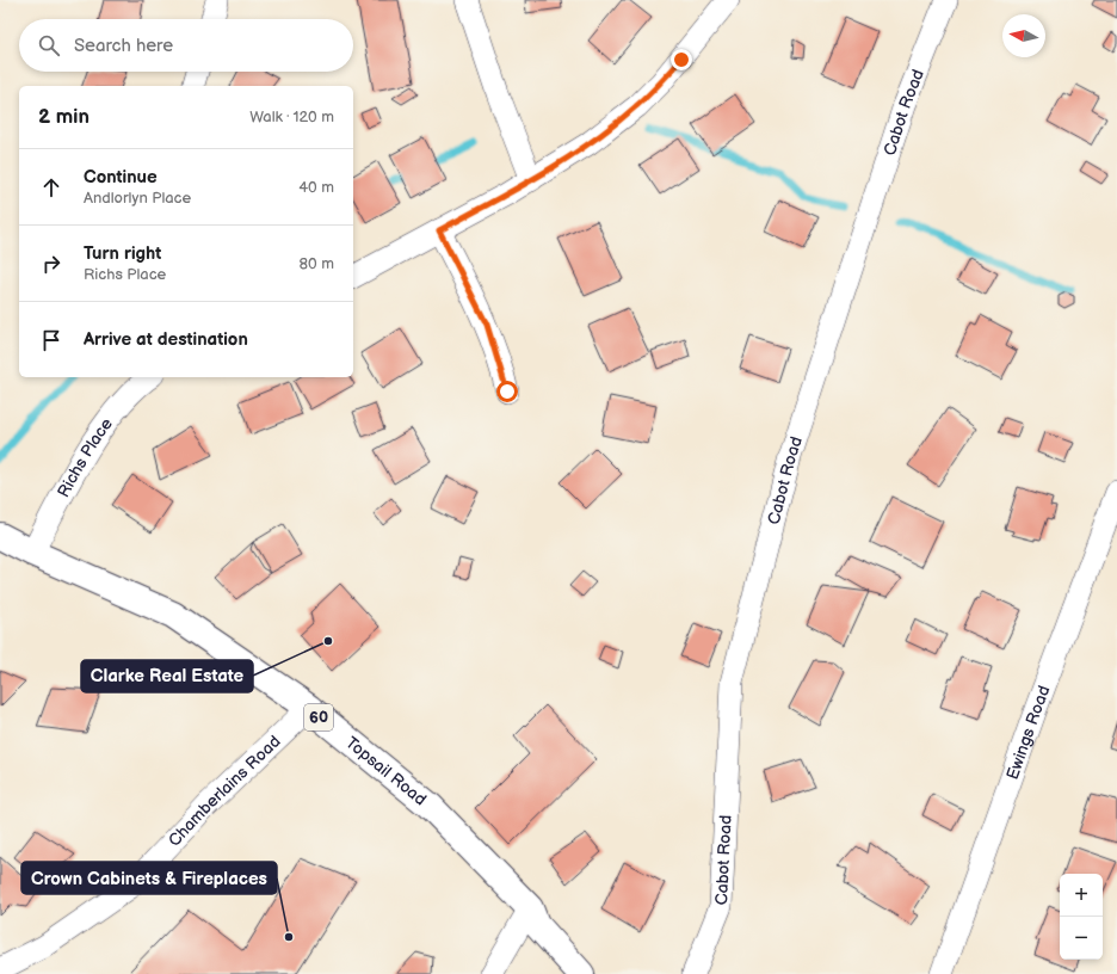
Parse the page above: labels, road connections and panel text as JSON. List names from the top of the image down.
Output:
{
  "streets": {
    "main road": ["60", "Topsail Road"],
    "street": [
      "Cabot Road",
      "Richs Place",
      "Ewings Road",
      "Chamberlains Road"
    ]
  },
  "crossings": [
    ["Richs Place", "Topsail Road"],
    ["Topsail Road", "Chamberlains Road"]
  ],
  "places": ["Clarke Real Estate", "Crown Cabinets & Fireplaces"],
  "north": "left",
  "page": {
    "search": "Search here",
    "heading": ["2 min", "Walk · 120 m"],
    "list": [
      ["Continue", "Andlorlyn Place", "40 m"],
      ["Turn right", "Richs Place", "80 m"],
      "Arrive at destination"
    ],
    "map_buttons": ["+", "−"]
  }
}
